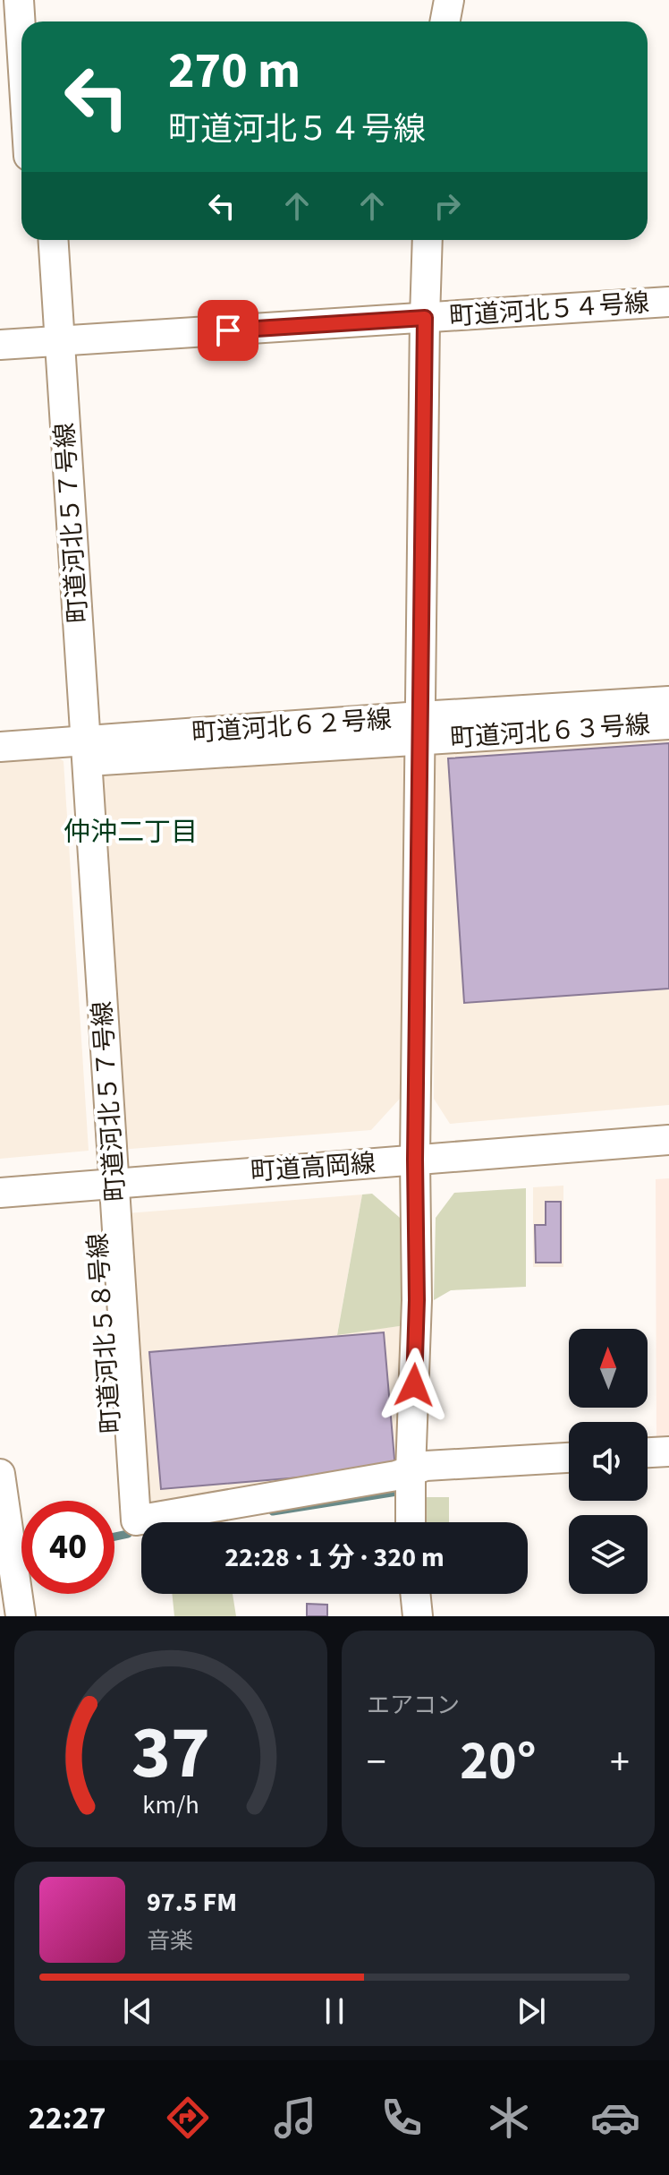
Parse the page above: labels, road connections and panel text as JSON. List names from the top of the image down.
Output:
{
  "streets": {
    "street": [
      "町道河北５４号線",
      "町道河北５７号線",
      "町道河北６２号線",
      "町道河北６３号線",
      "町道高岡線",
      "町道河北５８号線"
    ]
  },
  "crossings": [
    ["町道河北５４号線", "町道河北５７号線"],
    ["町道河北５７号線", "町道河北６２号線"],
    ["町道河北５７号線", "町道高岡線"],
    ["町道河北５７号線", "町道河北５８号線"],
    ["町道河北６２号線", "町道河北６３号線"],
    ["町道河北６２号線", "町道河北５８号線"],
    ["町道高岡線", "町道河北５８号線"]
  ],
  "districts": ["仲沖二丁目"],
  "north": "top",
  "page": {
    "turn": ["270 m", "町道河北５４号線"],
    "limit": "40",
    "trip": "22:28 · 1 分 · 320 m",
    "tile": "エアコン",
    "heat": ["−", "20°", "+"],
    "song": ["97.5 FM", "音楽"],
    "tabs": "22:27",
    "gauge": ["37", "km/h"]
  }
}
